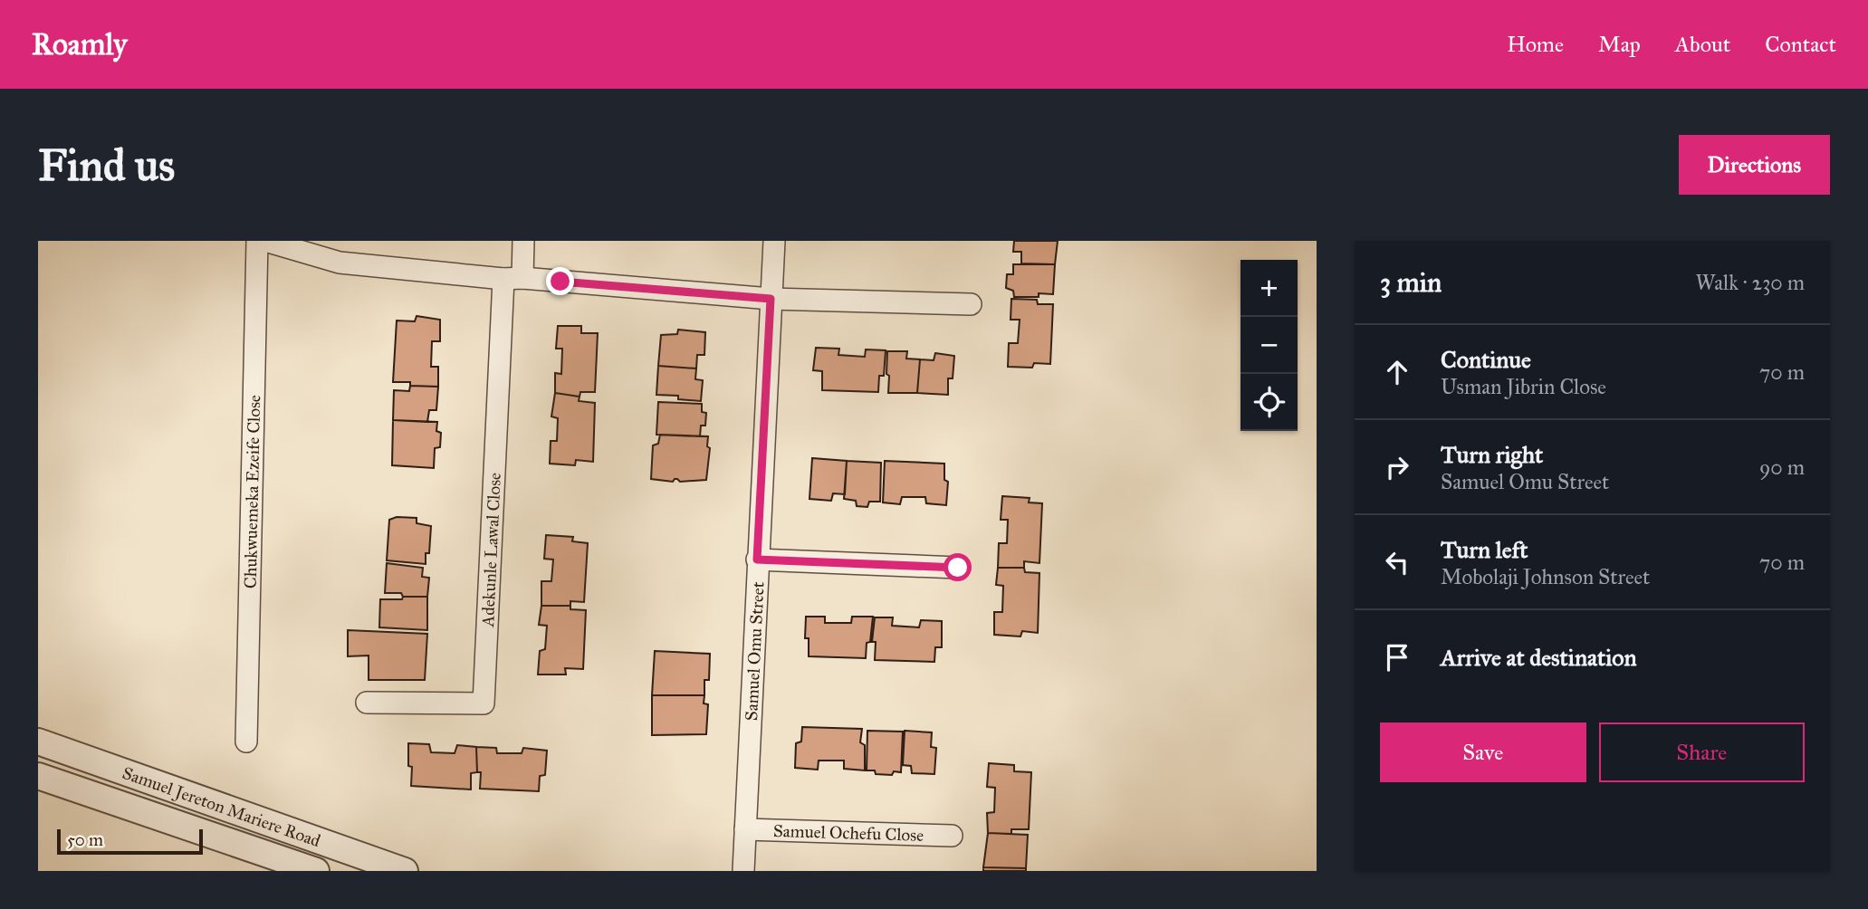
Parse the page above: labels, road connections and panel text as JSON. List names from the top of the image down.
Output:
{
  "streets": {
    "street": [
      "Chukwuemeka Ezeife Close",
      "Adekunle Lawal Close",
      "Samuel Omu Street",
      "Samuel Jereton Mariere Road",
      "Samuel Ochefu Close"
    ]
  },
  "crossings": [
    ["Samuel Omu Street", "Samuel Ochefu Close"]
  ],
  "scale_bar": "50 m",
  "page": {
    "header": "Roamly",
    "nav": [
      "Home",
      "Map",
      "About",
      "Contact"
    ],
    "buttons": [
      "Directions",
      ["Save", "Share"]
    ],
    "title": "Find us",
    "heading": ["3 min", "Walk · 230 m"],
    "map_buttons": ["+", "−"],
    "list": [
      ["Continue", "Usman Jibrin Close", "70 m"],
      ["Turn right", "Samuel Omu Street", "90 m"],
      ["Turn left", "Mobolaji Johnson Street", "70 m"],
      "Arrive at destination"
    ],
    "scale": "50 m"
  }
}
